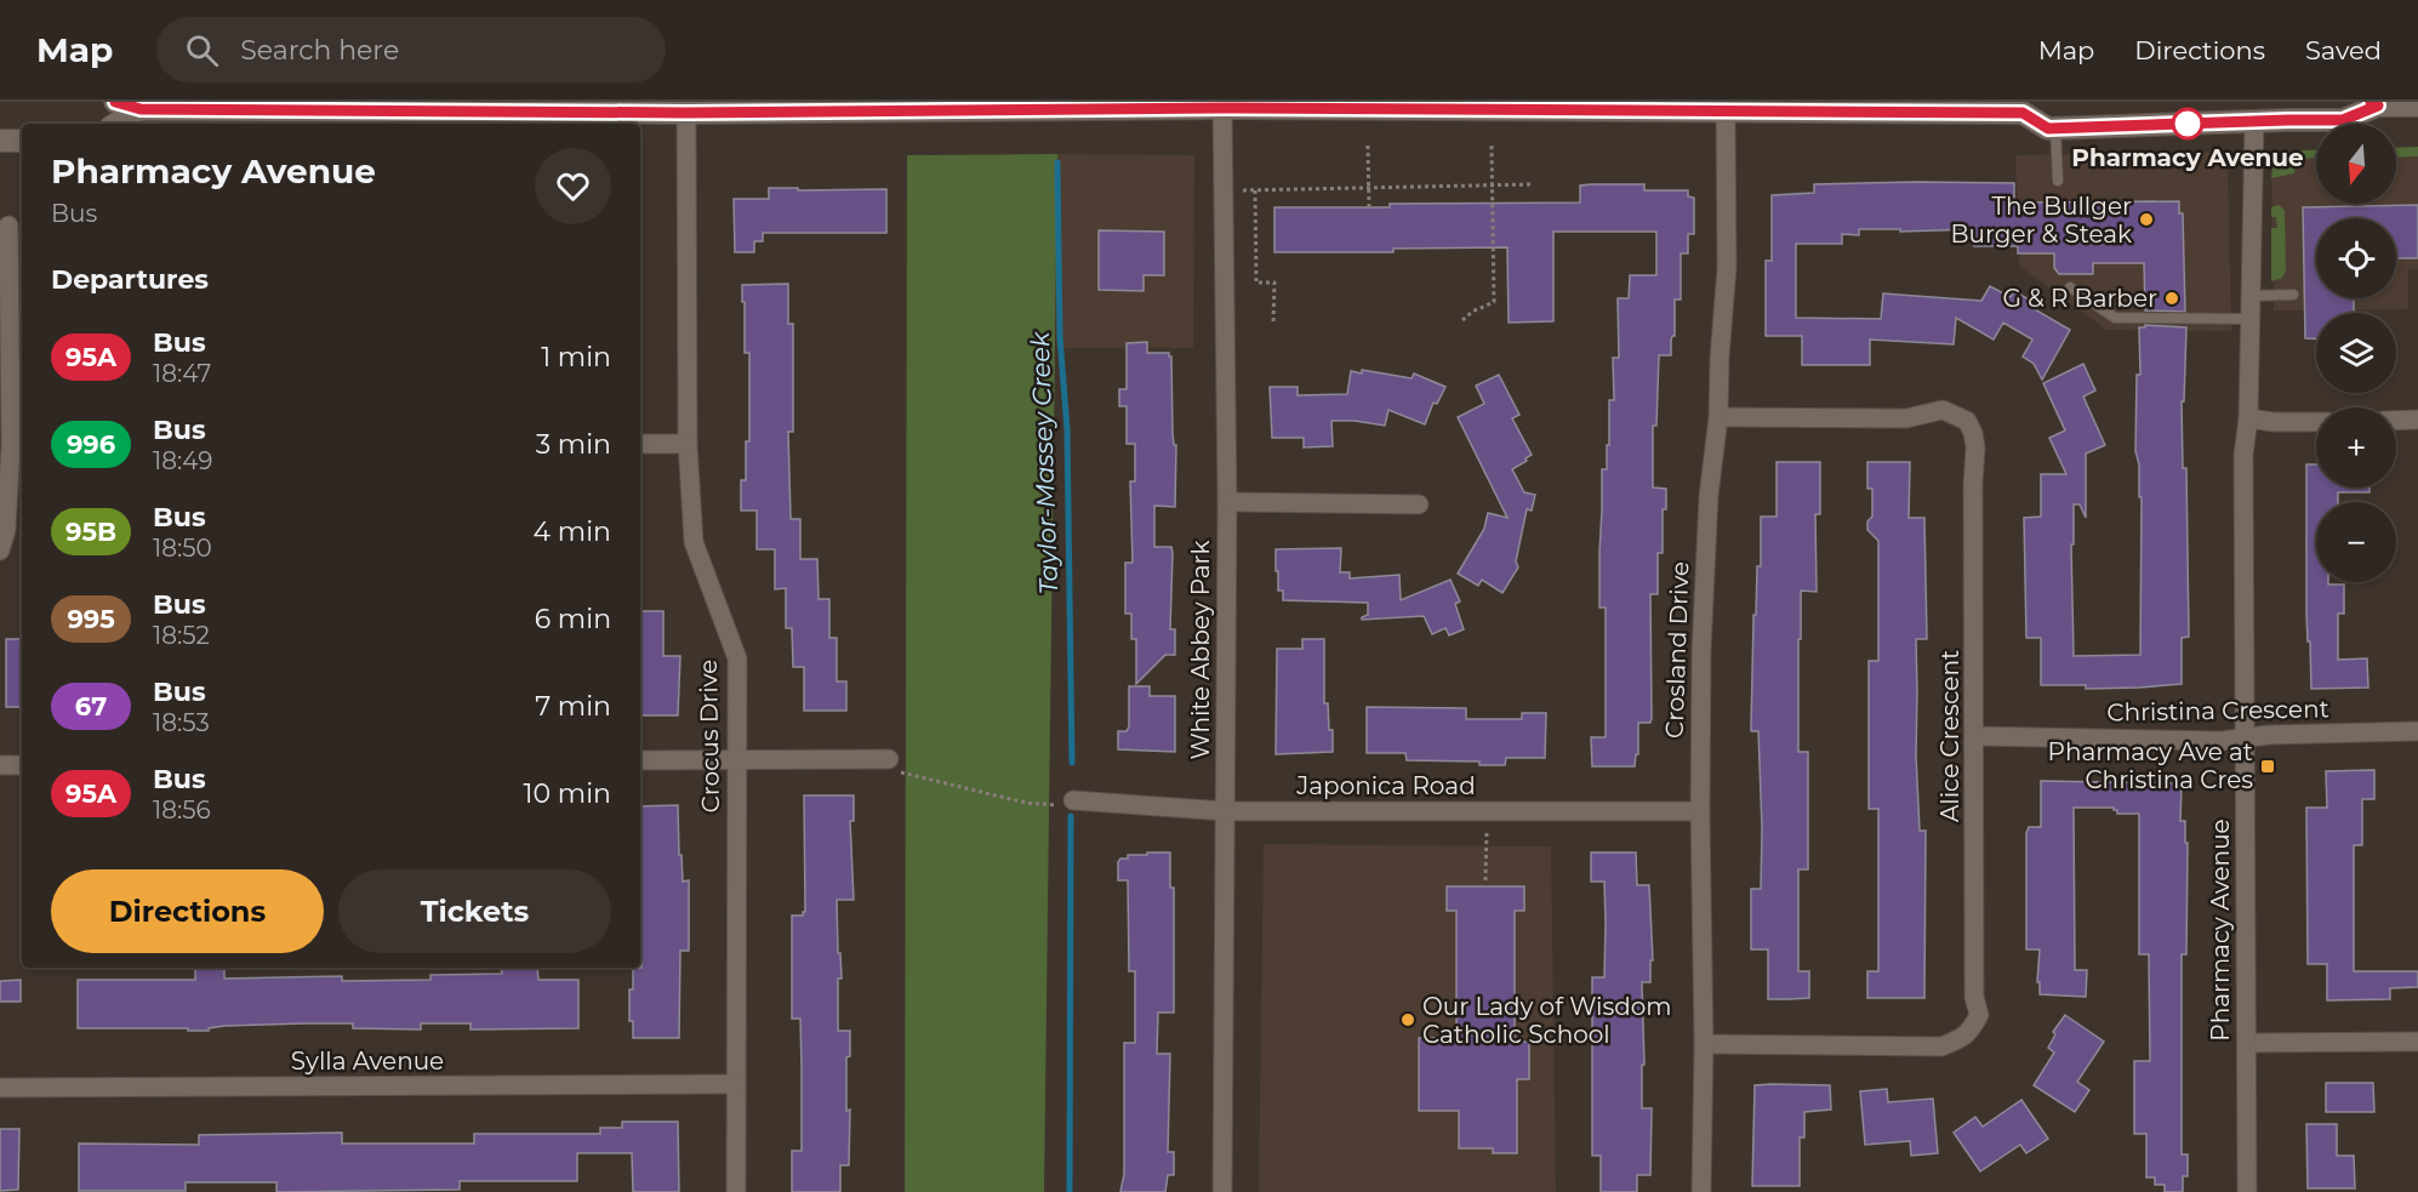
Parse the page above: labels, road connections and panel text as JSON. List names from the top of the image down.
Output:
{
  "streets": {
    "street": [
      "White Abbey Park",
      "Crosland Drive",
      "Christina Crescent",
      "Crocus Drive",
      "Alice Crescent",
      "Japonica Road",
      "Pharmacy Avenue",
      "Sylla Avenue"
    ]
  },
  "crossings": [
    ["White Abbey Park", "Japonica Road"],
    ["Crosland Drive", "Alice Crescent"],
    ["Crosland Drive", "Japonica Road"],
    ["Christina Crescent", "Alice Crescent"],
    ["Christina Crescent", "Pharmacy Avenue"],
    ["Crocus Drive", "Sylla Avenue"]
  ],
  "water": ["Taylor-Massey Creek"],
  "places": {
    "other": [
      "Pharmacy Avenue",
      "The Bullger Burger & Steak",
      "G & R Barber",
      "Our Lady of Wisdom Catholic School"
    ],
    "transit": ["Pharmacy Ave at Christina Cres"]
  },
  "lines": ["bus line 95A"],
  "north": "bottom",
  "page": {
    "header": "Map",
    "search": "Search here",
    "nav": ["Map", "Directions", "Saved"],
    "map_buttons": ["+", "−"],
    "heading": [
      ["Pharmacy Avenue", "Bus"],
      "Departures"
    ],
    "list": [
      {
        "mark": "95A",
        "name": "Bus",
        "note": "18:47",
        "value": "1 min"
      },
      {
        "mark": "996",
        "name": "Bus",
        "note": "18:49",
        "value": "3 min"
      },
      {
        "mark": "95B",
        "name": "Bus",
        "note": "18:50",
        "value": "4 min"
      },
      {
        "mark": "995",
        "name": "Bus",
        "note": "18:52",
        "value": "6 min"
      },
      {
        "mark": "67",
        "name": "Bus",
        "note": "18:53",
        "value": "7 min"
      },
      {
        "mark": "95A",
        "name": "Bus",
        "note": "18:56",
        "value": "10 min"
      }
    ],
    "buttons": ["Directions", "Tickets"]
  }
}
